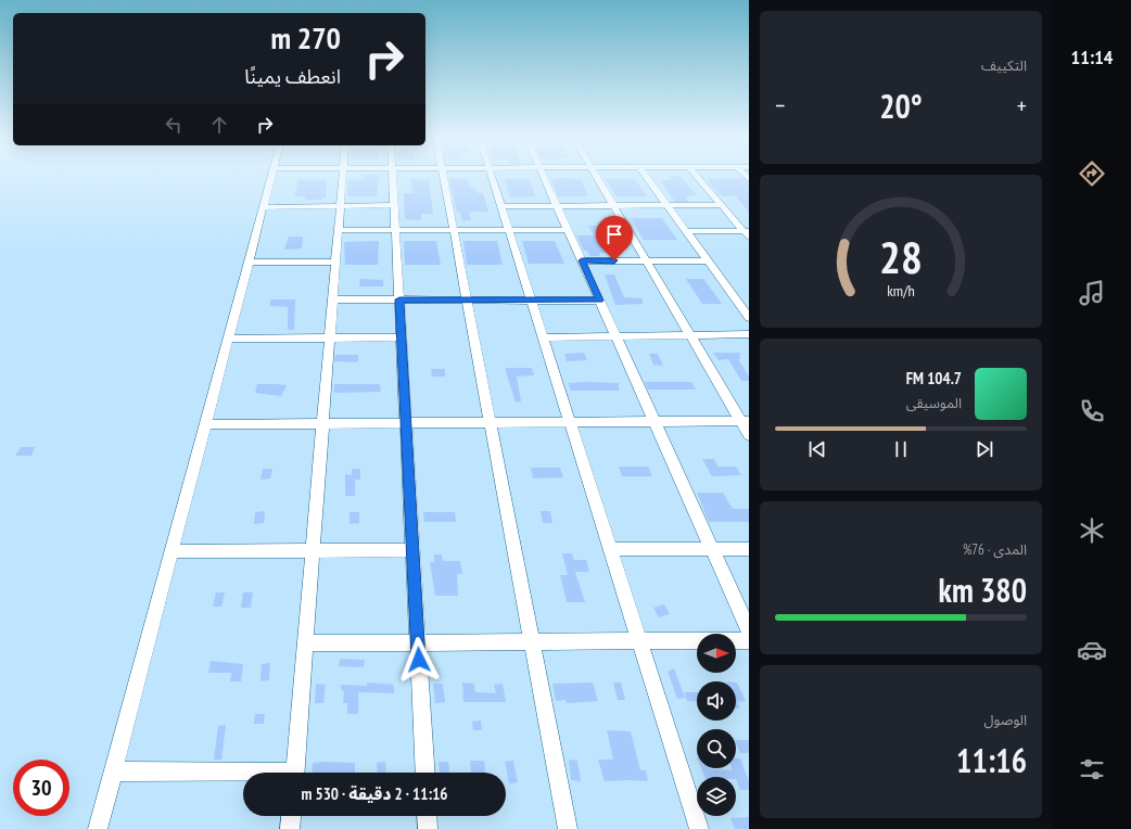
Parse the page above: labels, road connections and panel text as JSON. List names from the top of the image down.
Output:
{
  "north": "right",
  "page": {
    "tabs": "11:14",
    "tile": [
      "التكييف",
      ["المدى · 76%", "380 km"],
      ["الوصول", "11:16"]
    ],
    "turn": ["270 m", "انعطف يمينًا"],
    "heat": ["−", "20°", "+"],
    "song": ["104.7 FM", "الموسيقى"],
    "limit": "30",
    "trip": "11:16 · 2 دقيقة · 530 m",
    "gauge": ["28", "km/h"]
  }
}
